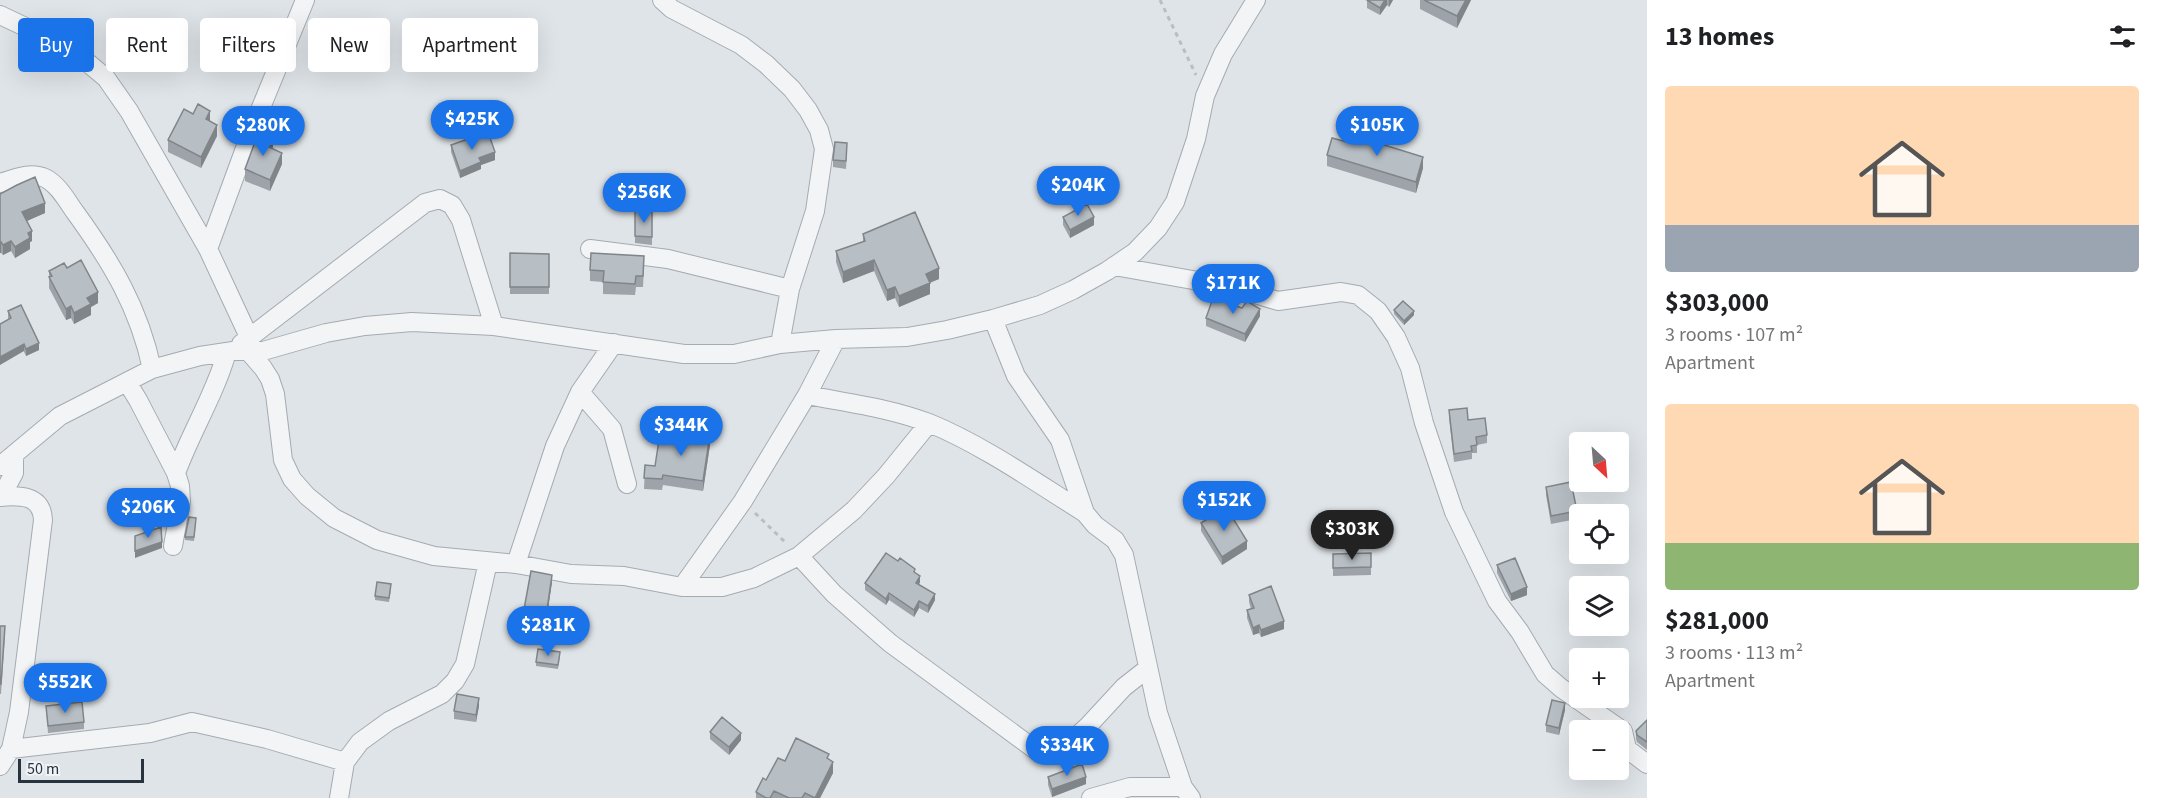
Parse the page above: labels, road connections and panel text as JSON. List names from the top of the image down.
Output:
{
  "scale_bar": "50 m",
  "north": "bottom right",
  "page": {
    "heading": "13 homes",
    "chip": [
      "Buy",
      "Rent",
      "Filters",
      "New",
      "Apartment"
    ],
    "list": [
      {
        "name": "$303,000",
        "note": "3 rooms · 107 m² · Apartment"
      },
      {
        "name": "$281,000",
        "note": "3 rooms · 113 m² · Apartment"
      }
    ],
    "price": [
      "$425K",
      "$280K",
      "$105K",
      "$204K",
      "$256K",
      "$171K",
      "$344K",
      "$152K",
      "$206K",
      "$303K",
      "$281K",
      "$552K",
      "$334K"
    ],
    "map_buttons": ["+", "−"],
    "scale": "50 m"
  }
}
